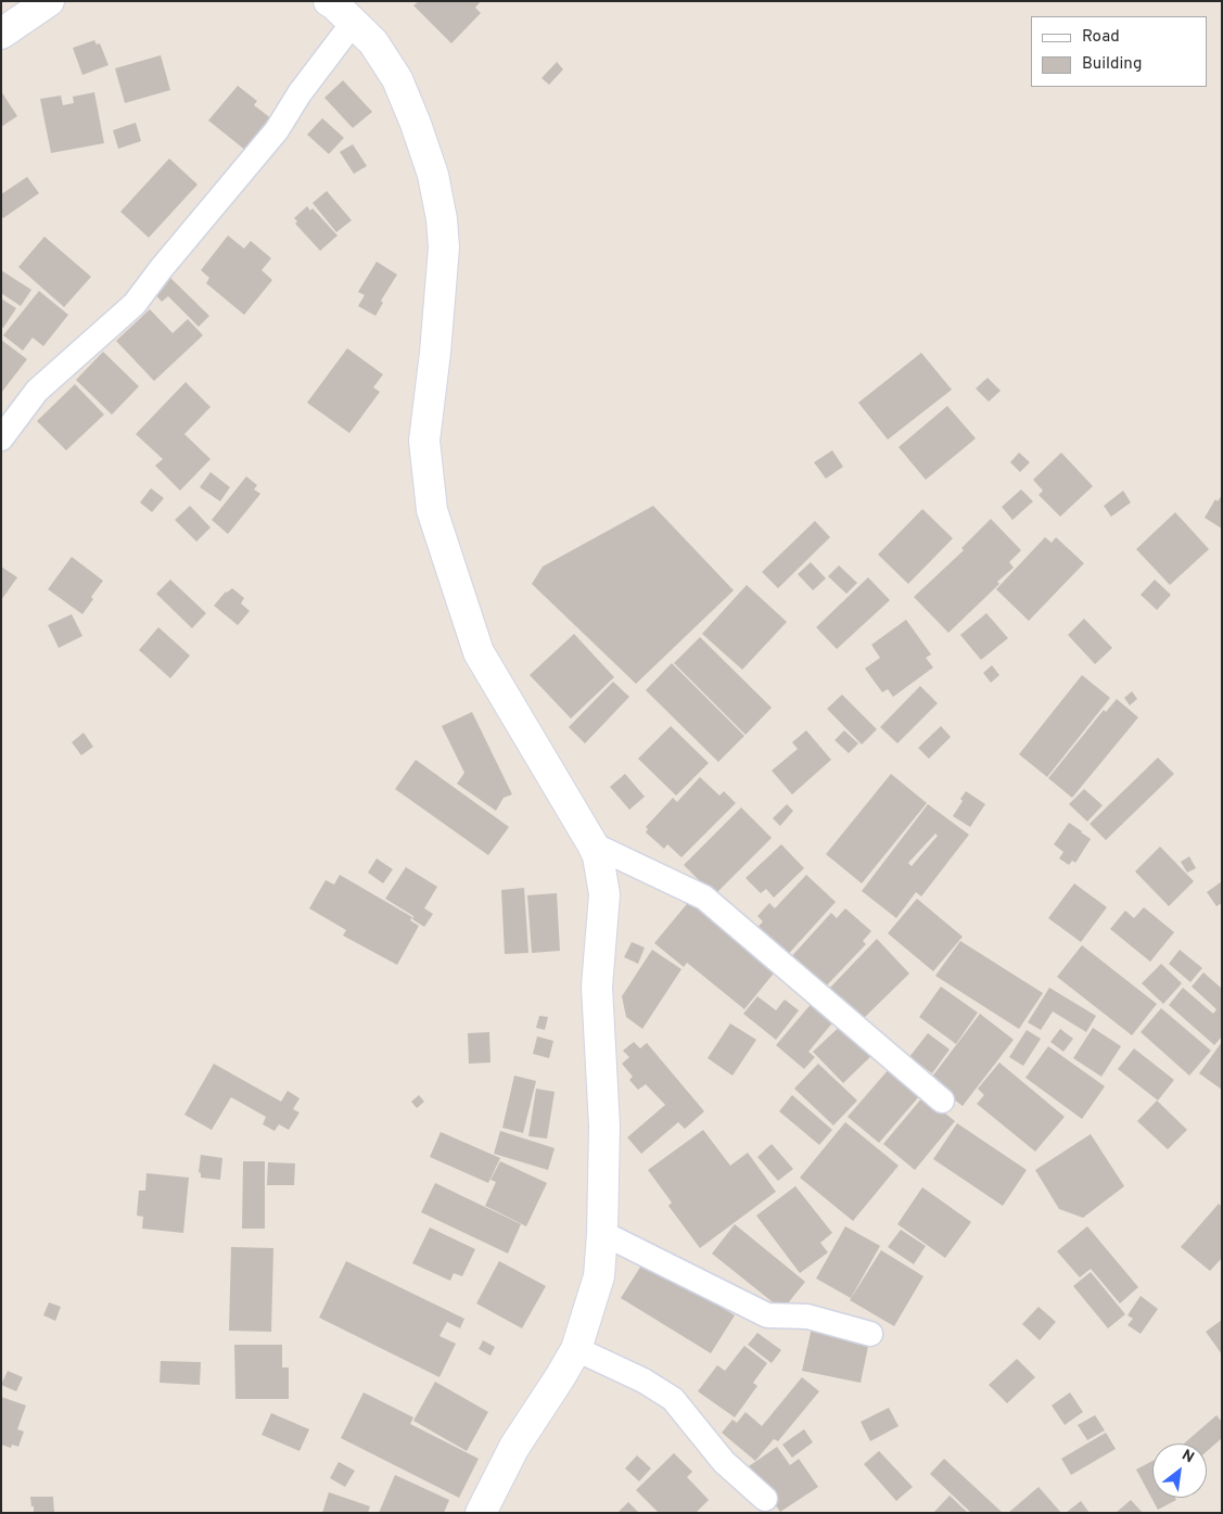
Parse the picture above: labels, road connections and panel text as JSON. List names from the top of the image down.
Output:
{
  "legend": ["Road", "Building"],
  "north": "top right"
}
